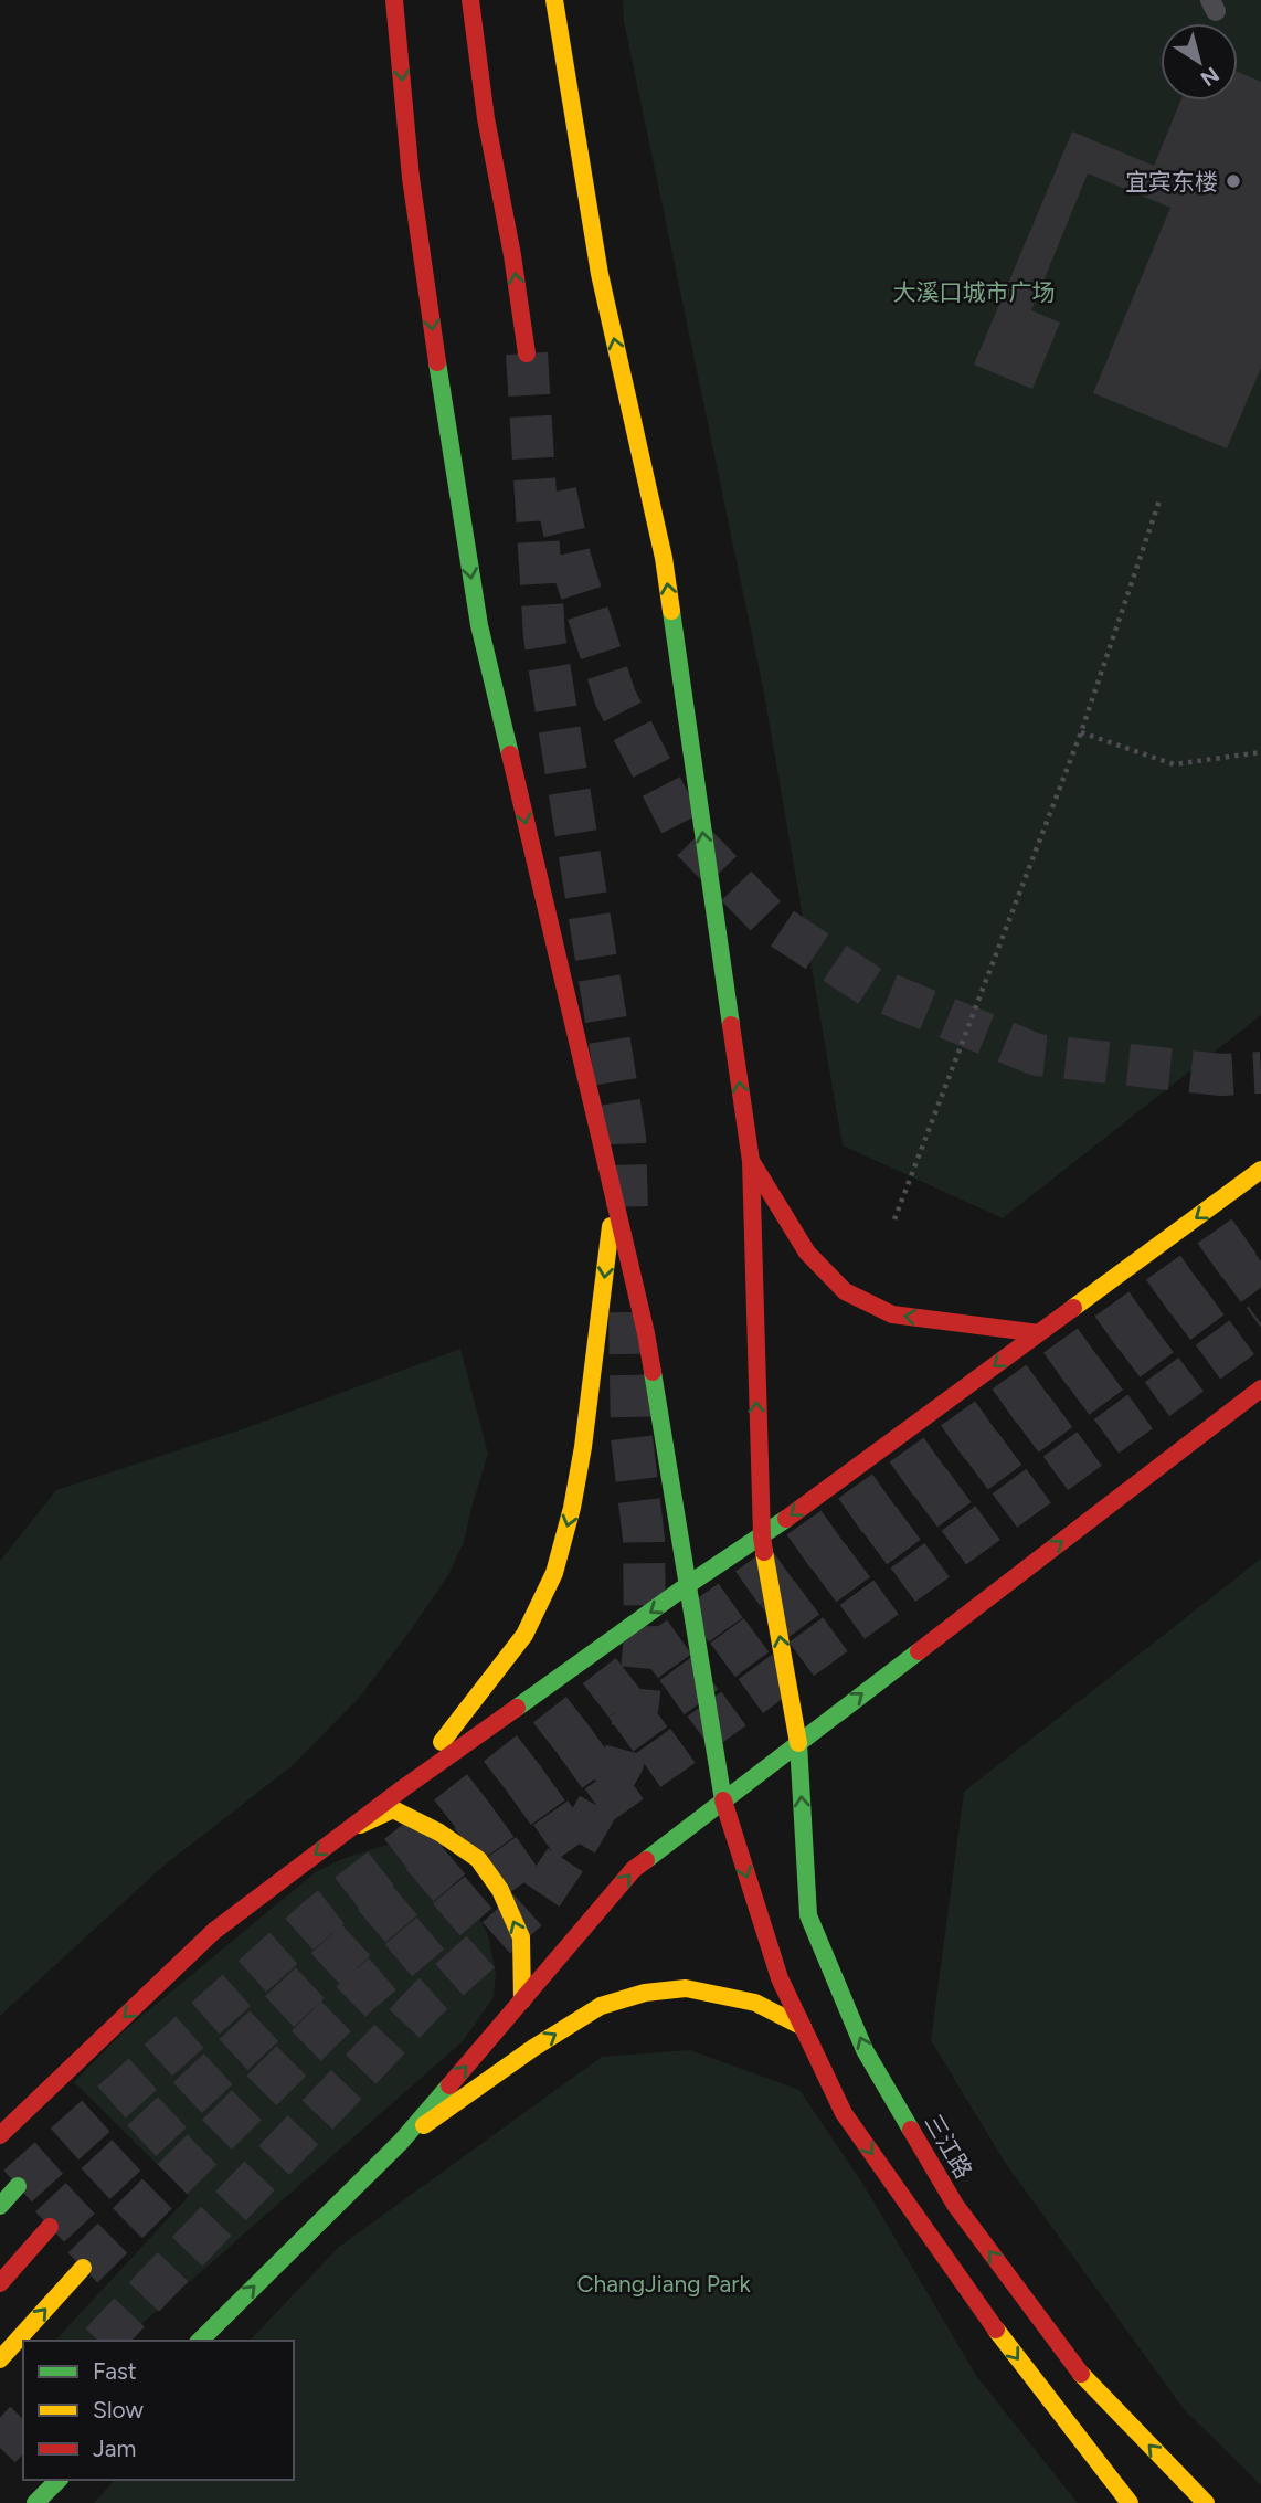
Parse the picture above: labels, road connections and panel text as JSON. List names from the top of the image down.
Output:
{
  "streets": {
    "main road": ["三江路"]
  },
  "parks": ["大溪口城市广场", "ChangJiang Park"],
  "places": ["宜宾东楼"],
  "legend": ["Fast", "Slow", "Jam"],
  "north": "bottom right"
}
